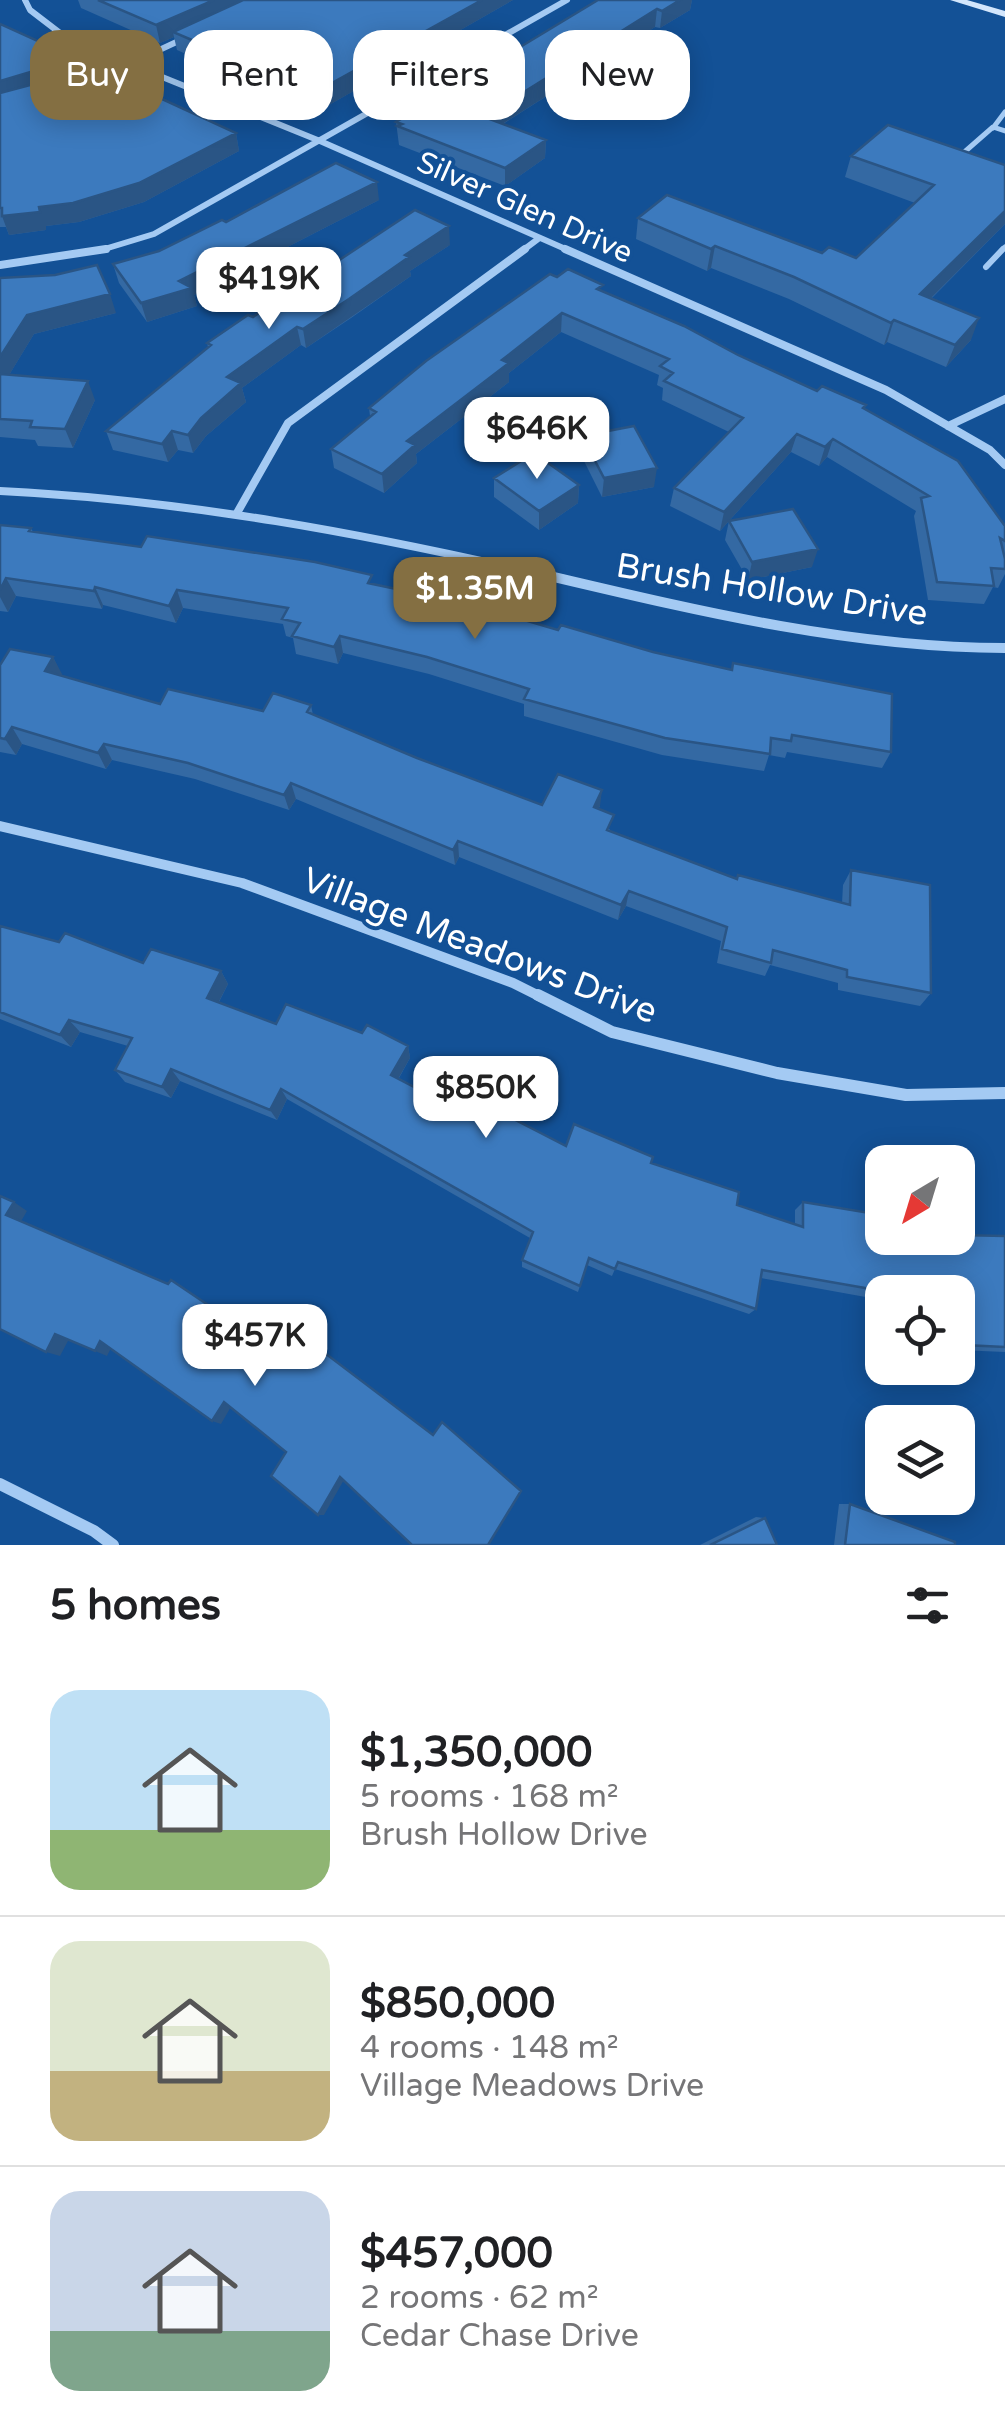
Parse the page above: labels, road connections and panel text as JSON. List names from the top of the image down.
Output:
{
  "streets": {
    "street": ["Silver Glen Drive", "Brush Hollow Drive", "Village Meadows Drive"]
  },
  "north": "bottom left",
  "page": {
    "chip": [
      "Buy",
      "Rent",
      "Filters",
      "New"
    ],
    "price": [
      "$419K",
      "$646K",
      "$1.35M",
      "$850K",
      "$457K"
    ],
    "heading": "5 homes",
    "list": [
      {
        "name": "$1,350,000",
        "note": "5 rooms · 168 m² · Brush Hollow Drive"
      },
      {
        "name": "$850,000",
        "note": "4 rooms · 148 m² · Village Meadows Drive"
      },
      {
        "name": "$457,000",
        "note": "2 rooms · 62 m² · Cedar Chase Drive"
      }
    ]
  }
}
